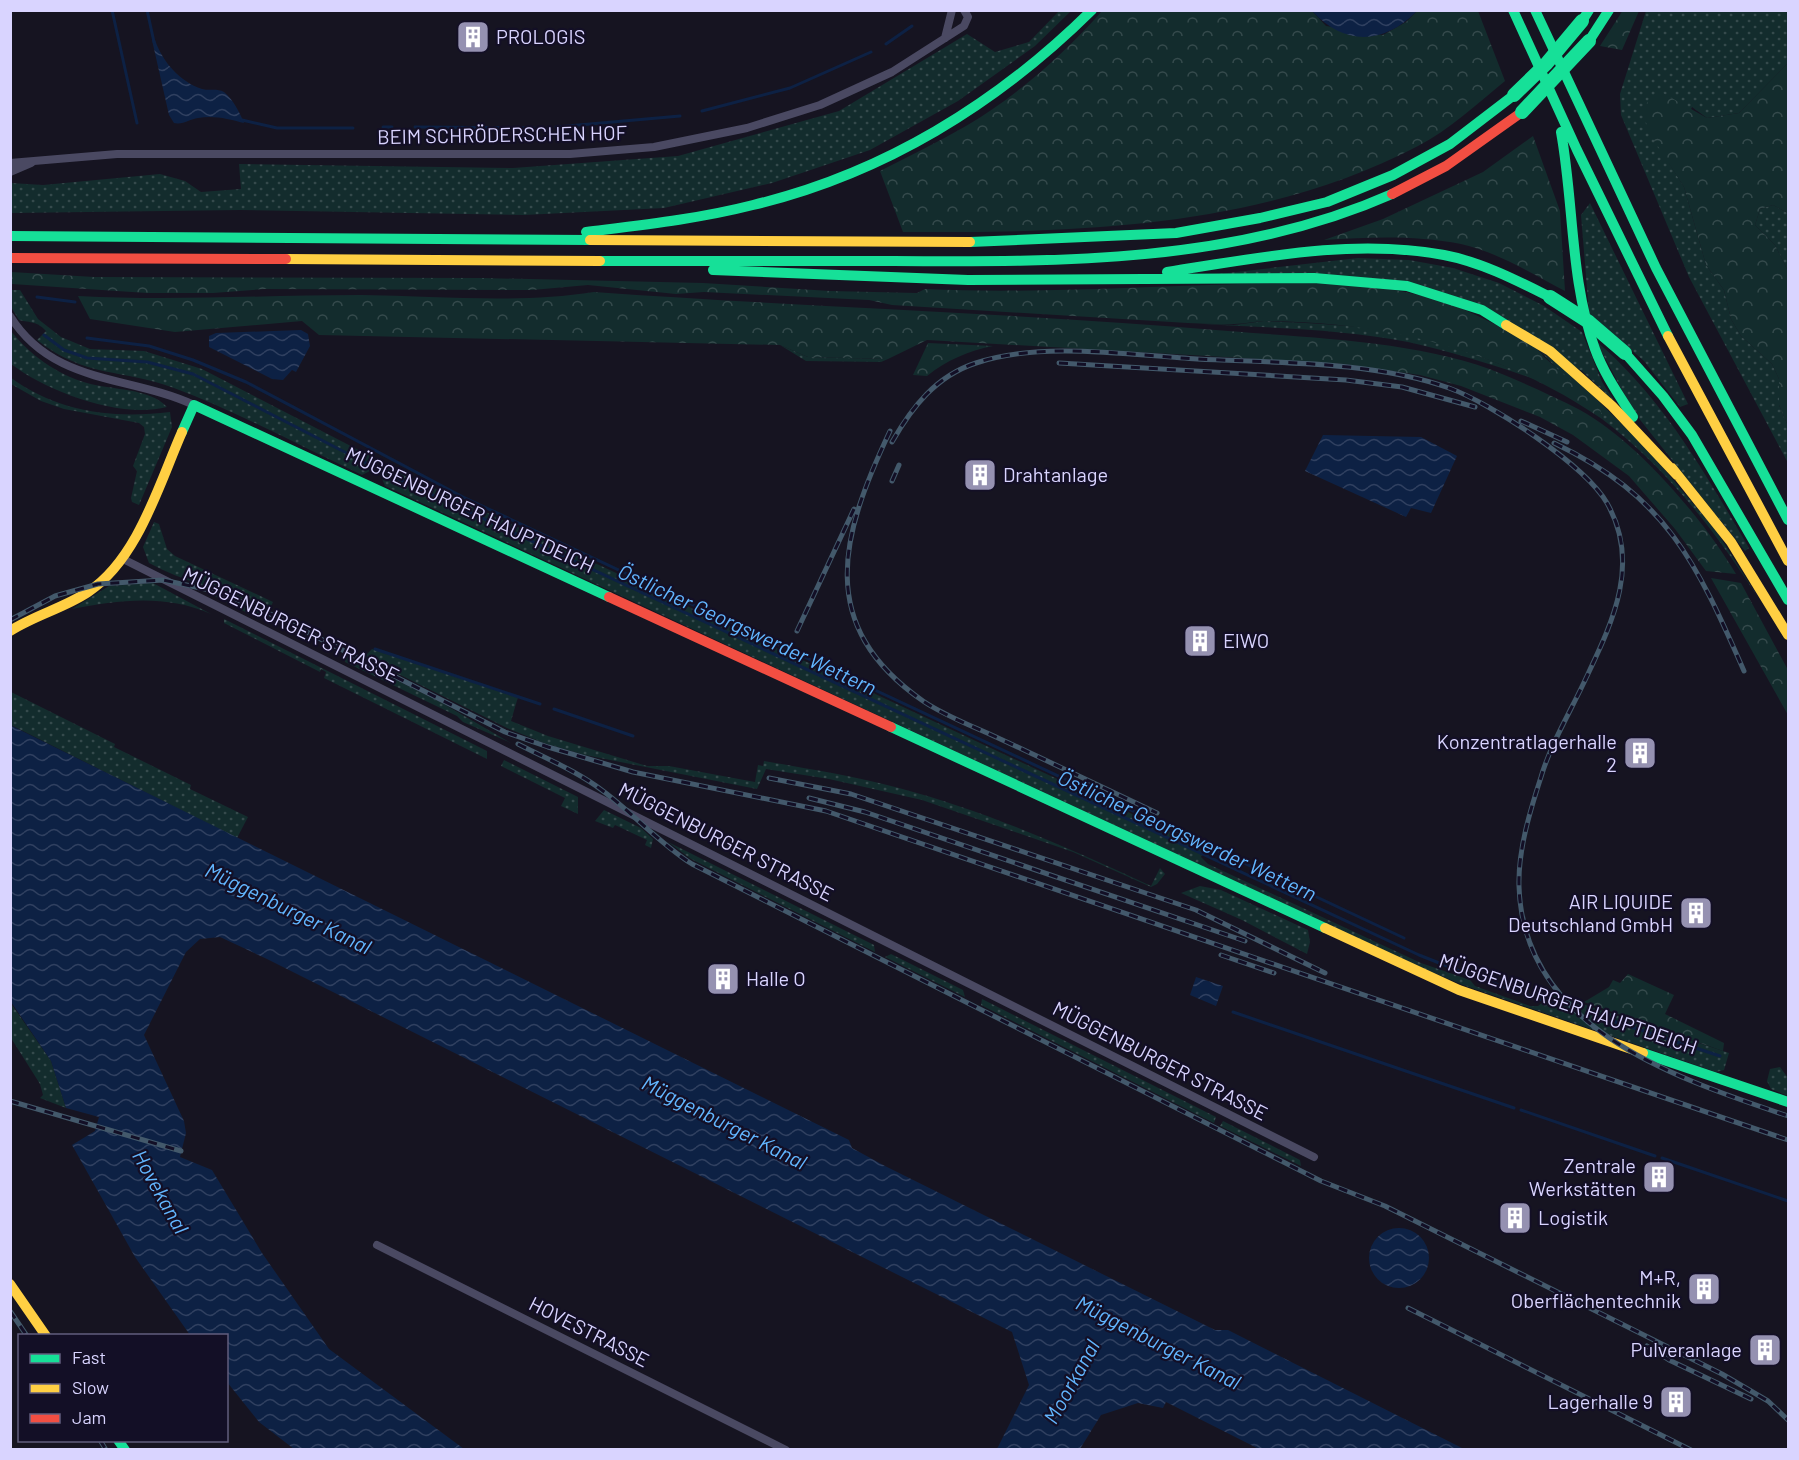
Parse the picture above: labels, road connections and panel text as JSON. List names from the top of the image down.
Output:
{
  "streets": {
    "main road": ["MÜGGENBURGER HAUPTDEICH"],
    "street": ["BEIM SCHRÖDERSCHEN HOF", "MÜGGENBURGER STRASSE", "HOVESTRASSE"]
  },
  "water": [
    "Östlicher Georgswerder Wettern",
    "Müggenburger Kanal",
    "Hovekanal",
    "Moorkanal"
  ],
  "places": {
    "building": [
      "PROLOGIS",
      "Drahtanlage",
      "ElWO",
      "Konzentratlagerhalle 2",
      "AIR LIQUIDE Deutschland GmbH",
      "Halle O",
      "Zentrale Werkstätten",
      "Logistik",
      "M+R, Oberflächentechnik",
      "Pulveranlage",
      "Lagerhalle 9"
    ]
  },
  "legend": ["Fast", "Slow", "Jam"]
}
